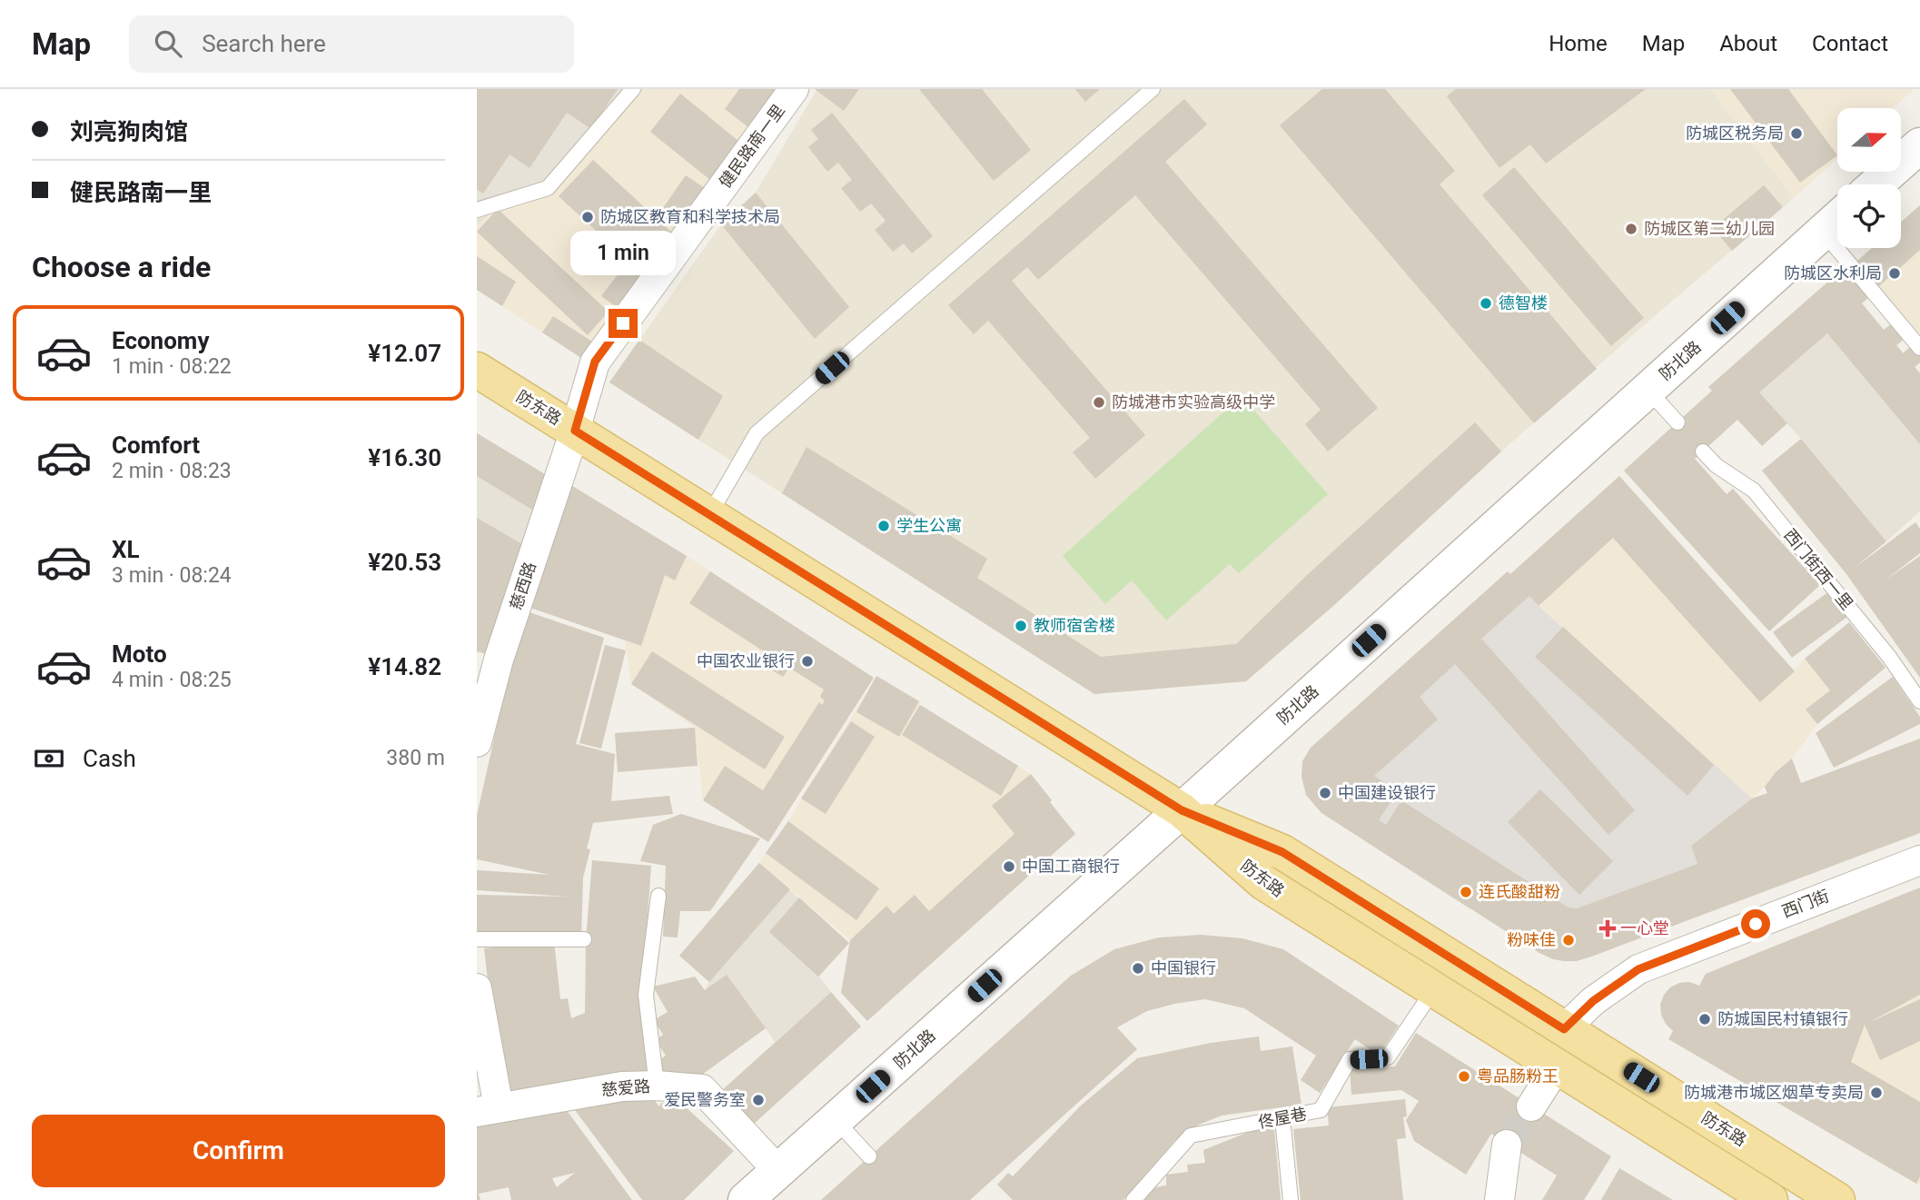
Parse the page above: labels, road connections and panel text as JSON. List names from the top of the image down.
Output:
{
  "streets": {
    "main road": ["防东路"],
    "street": [
      "健民路南一里",
      "防北路",
      "慈西路",
      "西门街",
      "慈爱路"
    ],
    "lane": ["西门街西一里", "佟屋巷"]
  },
  "crossings": [
    ["健民路南一里", "防东路"],
    ["健民路南一里", "慈西路"],
    ["防北路", "防东路"],
    ["防北路", "慈爱路"],
    ["防东路", "慈西路"],
    ["防东路", "西门街"],
    ["防东路", "佟屋巷"]
  ],
  "places": {
    "other": [
      "防城区税务局",
      "防城区教育和科学技术局",
      "防城区第二幼儿园",
      "防城区水利局",
      "德智楼",
      "防城港市实验高级中学",
      "学生公寓",
      "教师宿舍楼",
      "中国农业银行",
      "中国建设银行",
      "中国工商银行",
      "连氏酸甜粉",
      "粉味佳",
      "中国银行",
      "防城国民村镇银行",
      "粤品肠粉王",
      "防城港市城区烟草专卖局",
      "爱民警务室"
    ],
    "health": ["一心堂"]
  },
  "north": "right",
  "page": {
    "header": "Map",
    "search": "Search here",
    "nav": [
      "Home",
      "Map",
      "About",
      "Contact"
    ],
    "banner": ["刘亮狗肉馆", "健民路南一里"],
    "heading": "Choose a ride",
    "bubble": "1 min",
    "list": [
      {
        "name": "Economy",
        "note": "1 min · 08:22",
        "value": "¥12.07"
      },
      {
        "name": "Comfort",
        "note": "2 min · 08:23",
        "value": "¥16.30"
      },
      {
        "name": "XL",
        "note": "3 min · 08:24",
        "value": "¥20.53"
      },
      {
        "name": "Moto",
        "note": "4 min · 08:25",
        "value": "¥14.82"
      }
    ],
    "pay": ["Cash", "380 m"],
    "buttons": "Confirm"
  }
}
